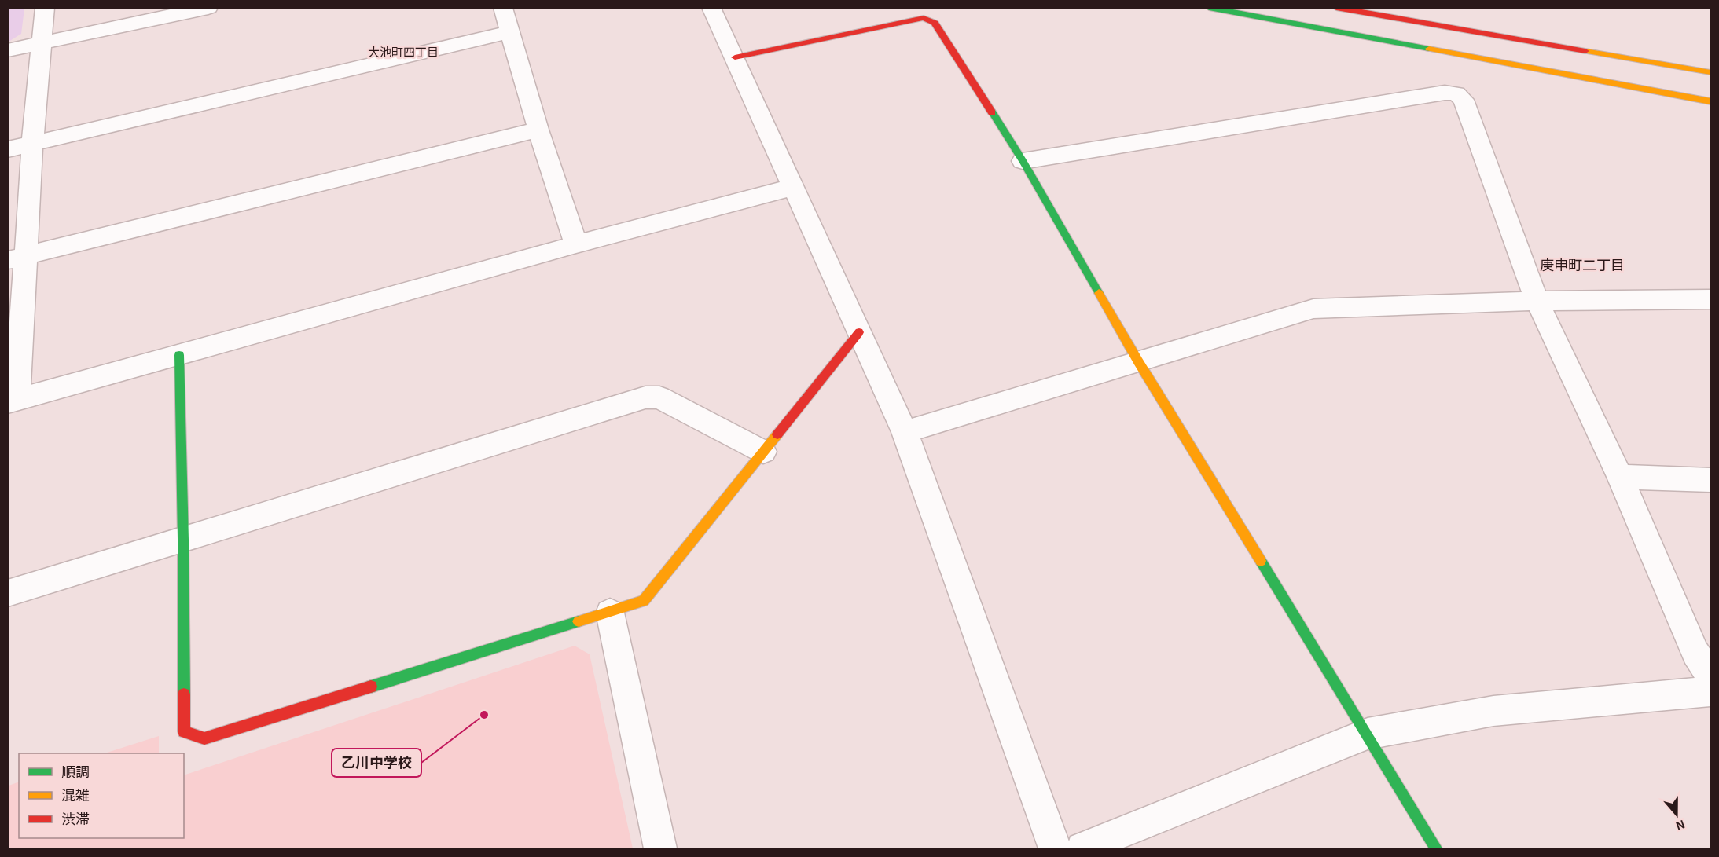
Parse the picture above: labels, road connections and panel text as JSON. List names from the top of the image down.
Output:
{
  "districts": ["大池町四丁目", "庚申町二丁目"],
  "places": ["乙川中学校"],
  "legend": ["順調", "混雑", "渋滞"],
  "north": "bottom"
}
